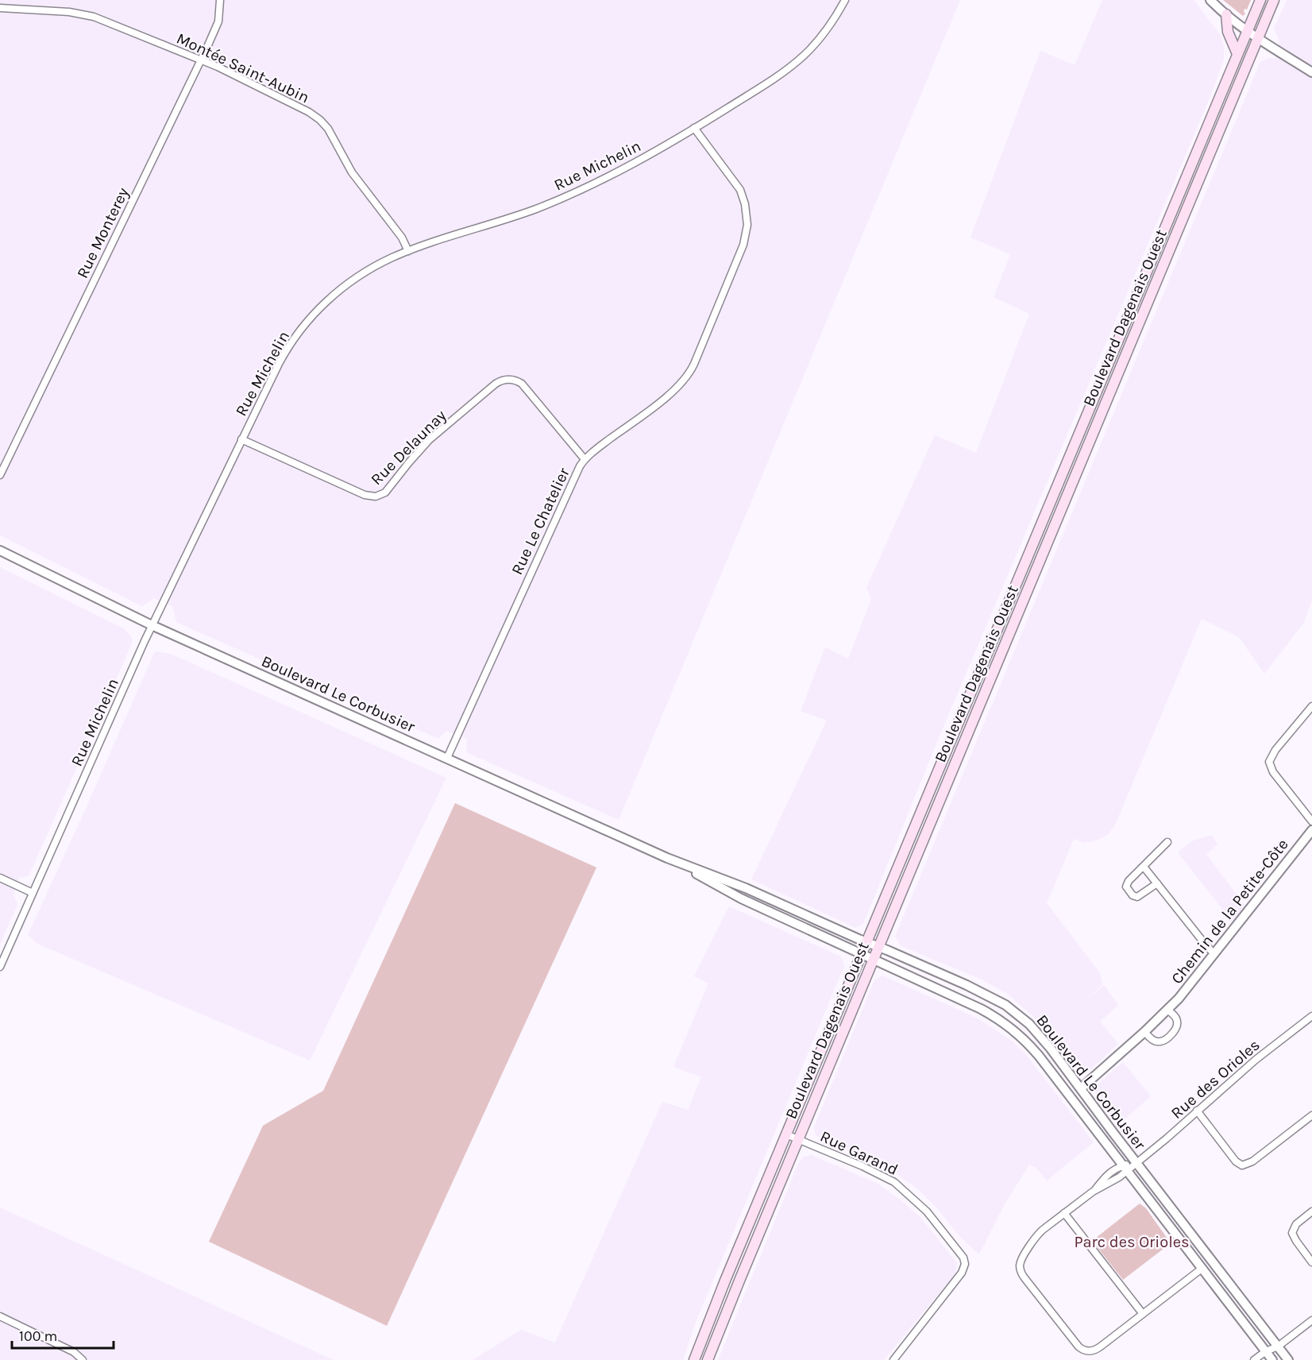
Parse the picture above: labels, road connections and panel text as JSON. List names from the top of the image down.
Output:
{
  "streets": {
    "main road": ["Boulevard Dagenais Ouest"],
    "street": [
      "Montée Saint-Aubin",
      "Rue Michelin",
      "Rue Monterey",
      "Rue Delaunay",
      "Rue Le Chatelier",
      "Boulevard Le Corbusier",
      "Chemin de la Petite-Côte",
      "Rue des Orioles",
      "Rue Garand"
    ]
  },
  "crossings": [
    ["Montée Saint-Aubin", "Rue Michelin"],
    ["Montée Saint-Aubin", "Rue Monterey"],
    ["Rue Michelin", "Rue Delaunay"],
    ["Rue Michelin", "Rue Le Chatelier"],
    ["Rue Michelin", "Boulevard Le Corbusier"],
    ["Boulevard Dagenais Ouest", "Boulevard Le Corbusier"],
    ["Boulevard Dagenais Ouest", "Rue Garand"],
    ["Rue Delaunay", "Rue Le Chatelier"],
    ["Rue Le Chatelier", "Boulevard Le Corbusier"],
    ["Boulevard Le Corbusier", "Chemin de la Petite-Côte"],
    ["Boulevard Le Corbusier", "Rue des Orioles"]
  ],
  "parks": ["Parc des Orioles"],
  "scale_bar": "100 m"
}
